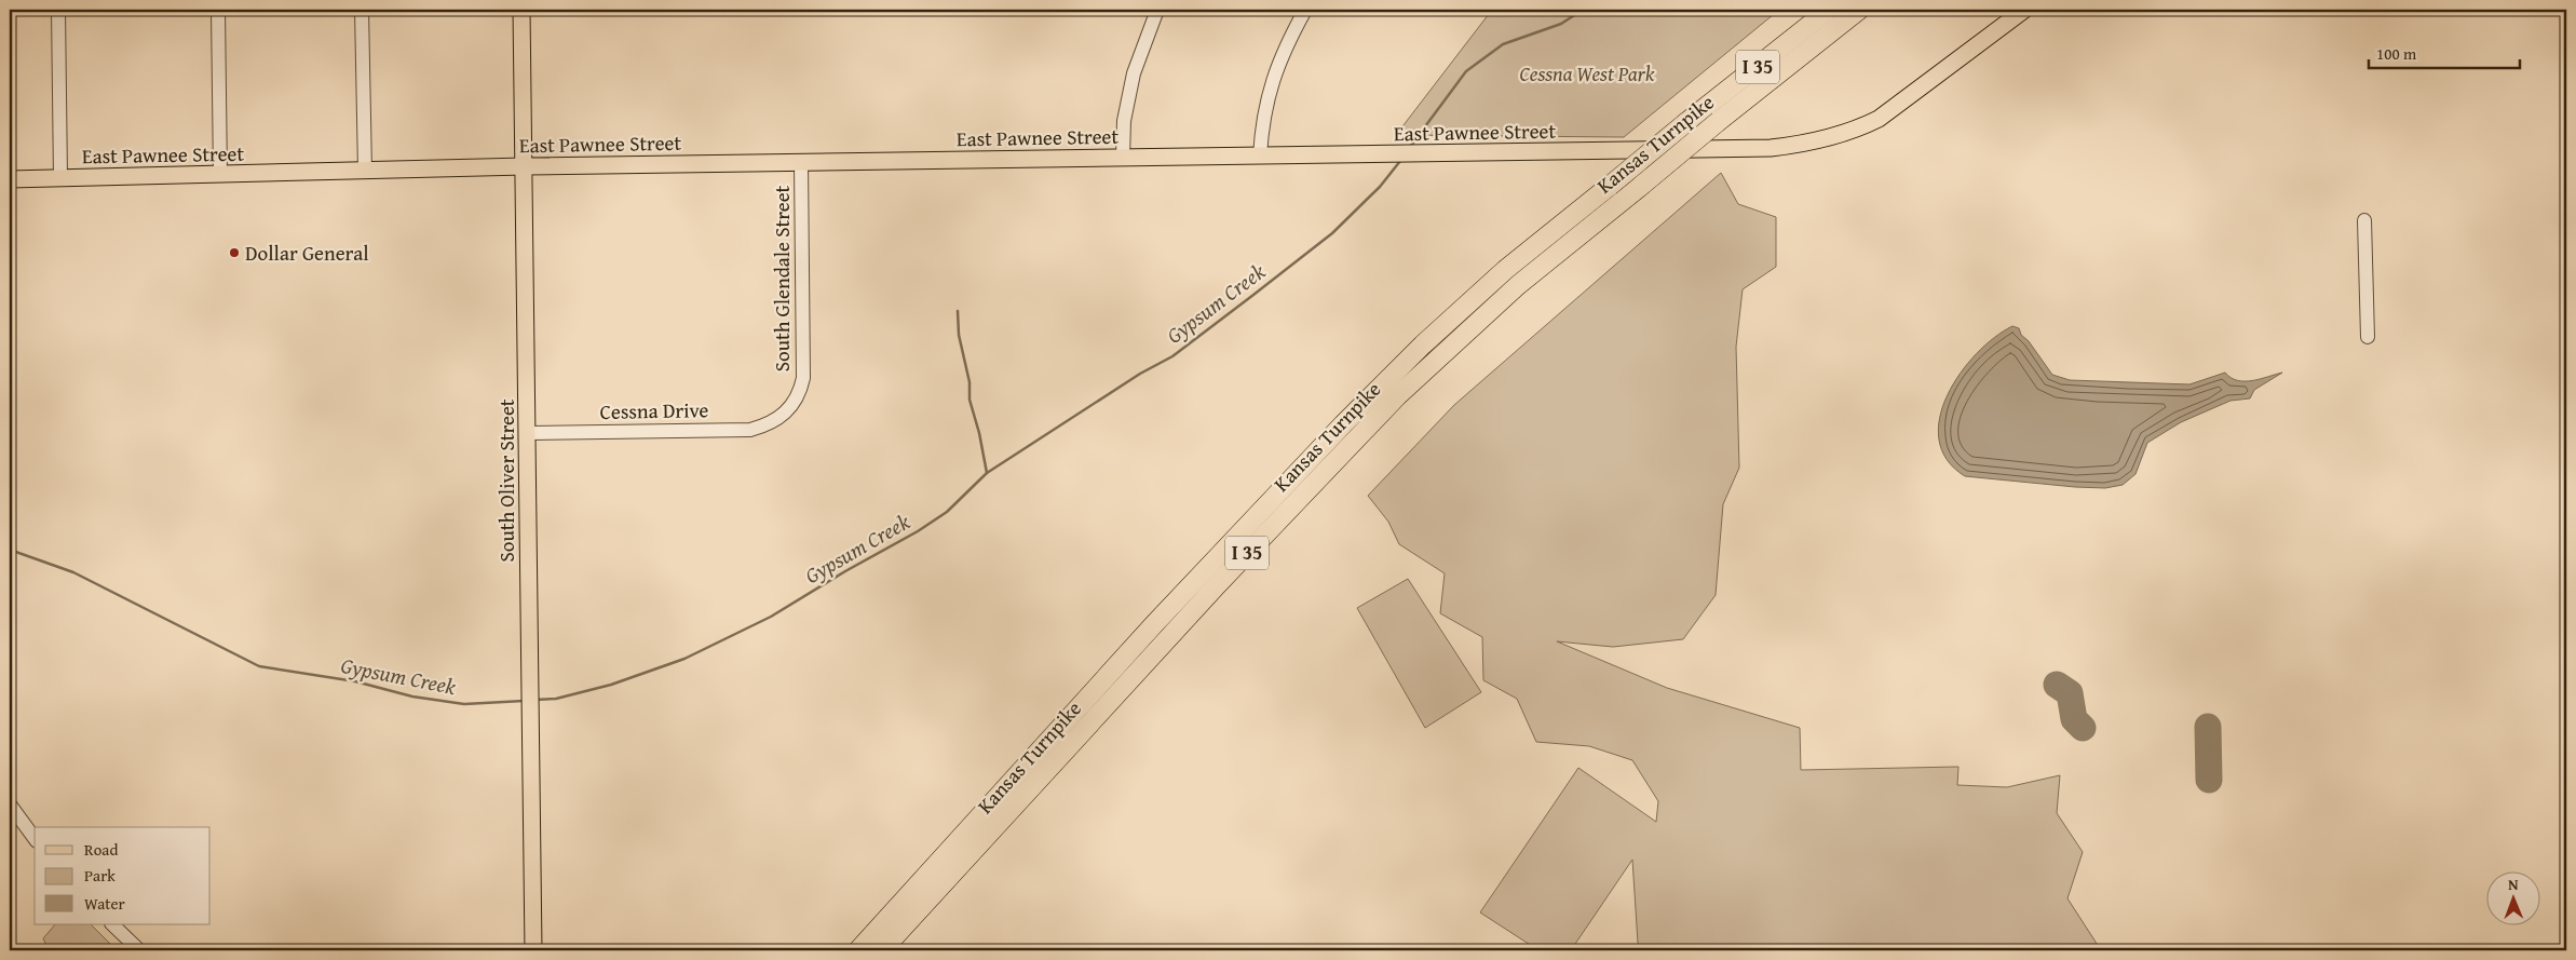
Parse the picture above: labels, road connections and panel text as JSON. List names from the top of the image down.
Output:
{
  "streets": {
    "highway": ["I 35", "Kansas Turnpike"],
    "main road": ["East Pawnee Street", "South Oliver Street"],
    "street": ["South Glendale Street", "Cessna Drive"]
  },
  "crossings": [
    ["East Pawnee Street", "South Glendale Street"],
    ["East Pawnee Street", "South Oliver Street"],
    ["South Glendale Street", "Cessna Drive"],
    ["Cessna Drive", "South Oliver Street"]
  ],
  "water": ["Gypsum Creek"],
  "parks": ["Cessna West Park"],
  "places": ["Dollar General"],
  "legend": ["Road", "Park", "Water"],
  "scale_bar": "100 m",
  "north": "top"
}
